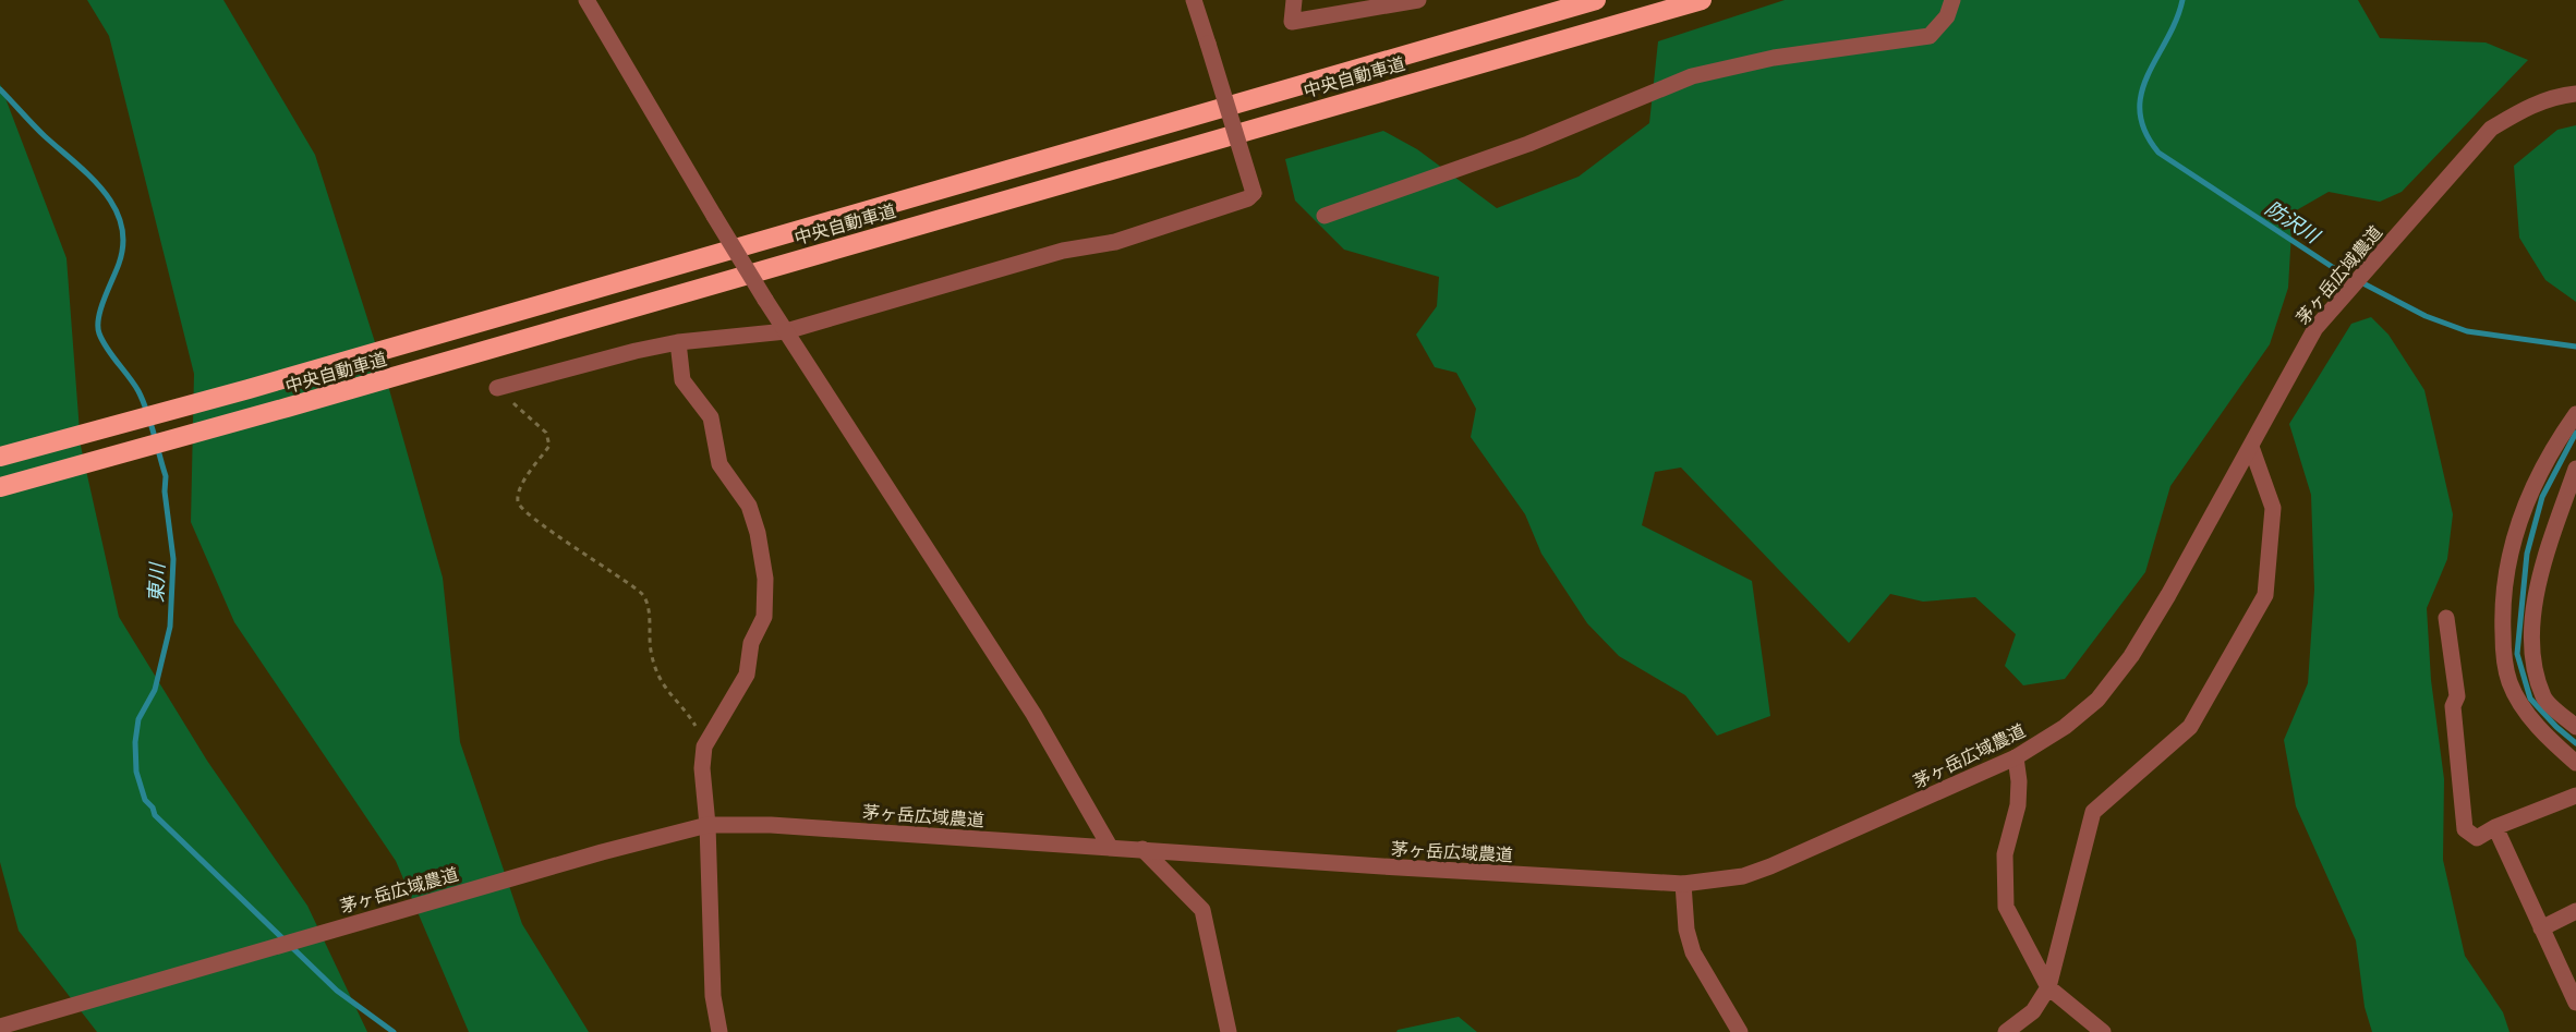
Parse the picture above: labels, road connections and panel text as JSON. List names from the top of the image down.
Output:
{
  "streets": {
    "highway": ["中央自動車道"],
    "street": ["茅ヶ岳広域農道"]
  },
  "water": ["防沢川", "東川"]
}
